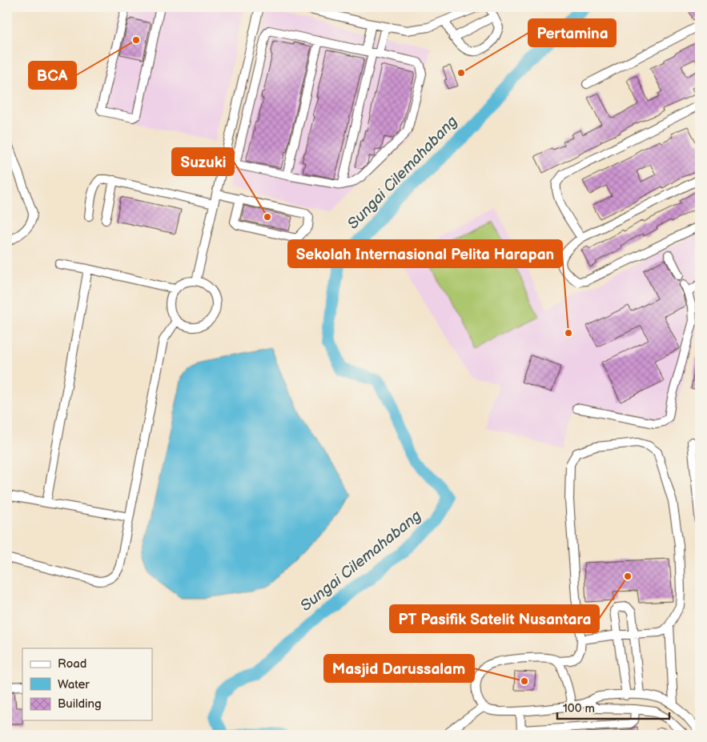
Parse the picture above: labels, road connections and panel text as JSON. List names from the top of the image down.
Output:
{
  "water": ["Sungai Cilemahabang"],
  "places": [
    "BCA",
    "Pertamina",
    "Suzuki",
    "Sekolah Internasional Pelita Harapan",
    "PT Pasifik Satelit Nusantara",
    "Masjid Darussalam"
  ],
  "legend": ["Road", "Water", "Building"],
  "scale_bar": "100 m"
}
